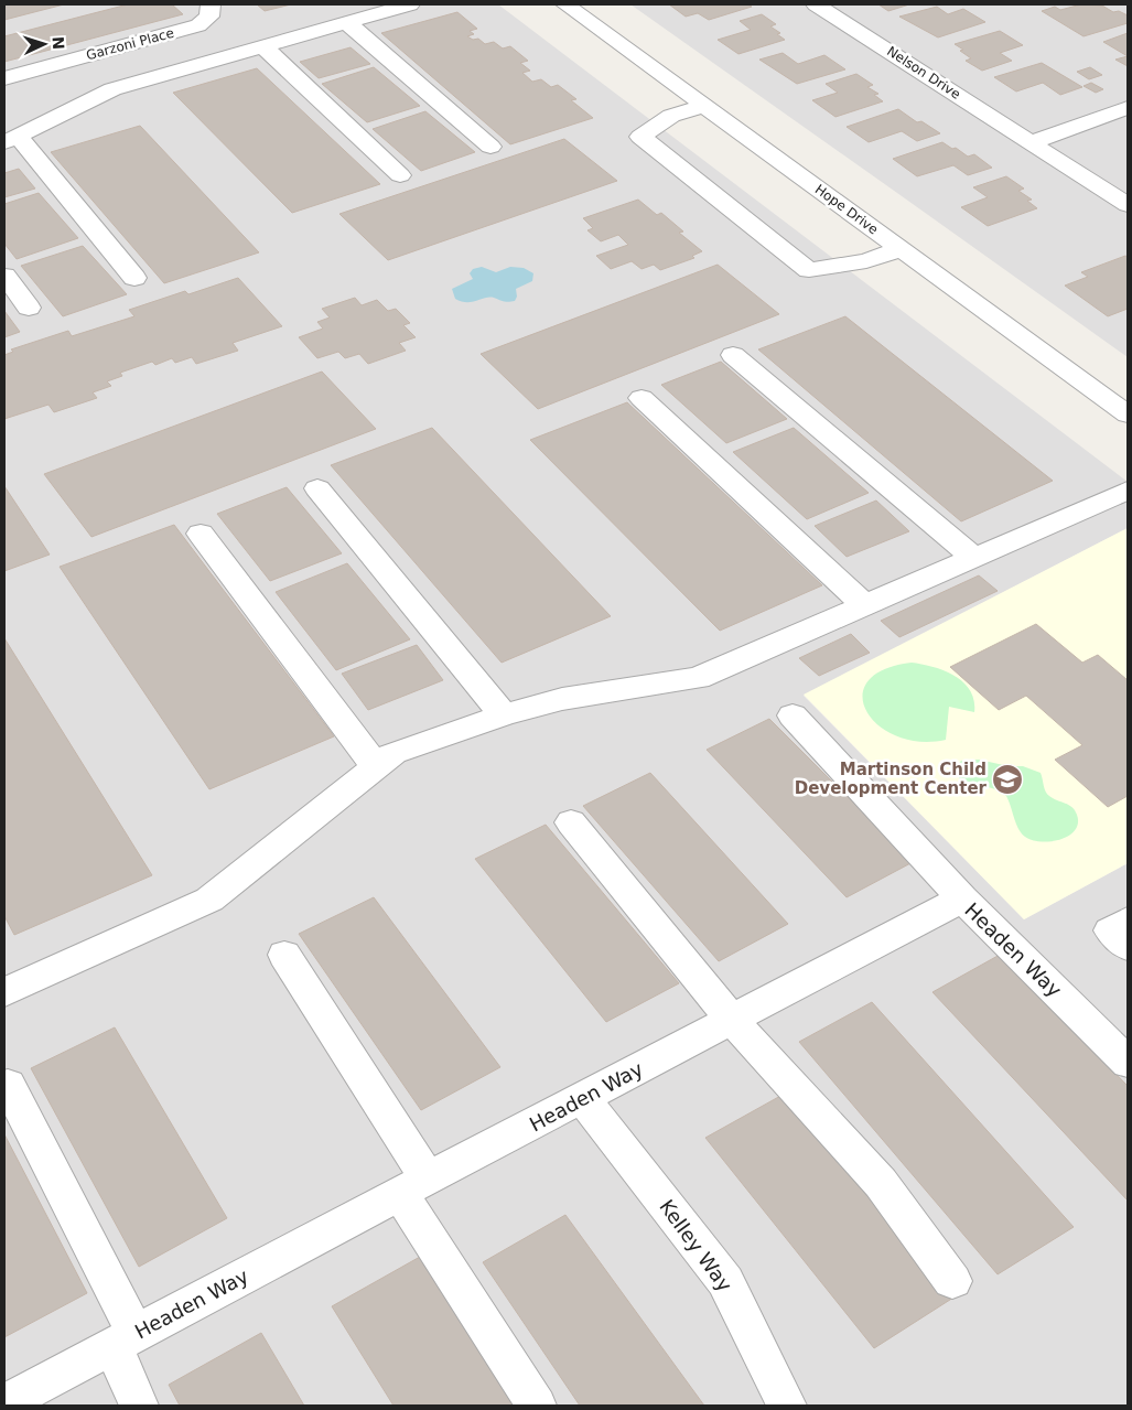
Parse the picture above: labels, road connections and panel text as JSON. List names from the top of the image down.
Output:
{
  "streets": {
    "street": [
      "Garzoni Place",
      "Nelson Drive",
      "Hope Drive",
      "Headen Way",
      "Kelley Way"
    ]
  },
  "crossings": [
    ["Headen Way", "Kelley Way"]
  ],
  "places": {
    "school or university": ["Martinson Child Development Center"]
  },
  "north": "right"
}
